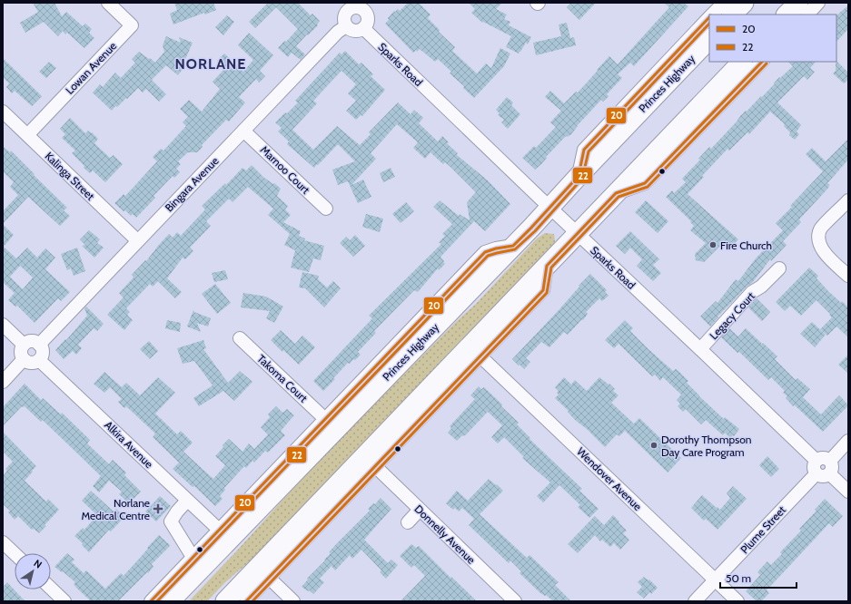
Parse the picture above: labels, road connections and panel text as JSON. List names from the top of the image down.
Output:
{
  "streets": {
    "highway": ["Princes Highway"],
    "street": [
      "Sparks Road",
      "Lowan Avenue",
      "Marnoo Court",
      "Kalinga Street",
      "Bingara Avenue",
      "Legacy Court",
      "Takoma Court",
      "Alkira Avenue",
      "Wendover Avenue",
      "Plume Street",
      "Donnelly Avenue"
    ]
  },
  "crossings": [
    ["Sparks Road", "Princes Highway"],
    ["Sparks Road", "Legacy Court"],
    ["Sparks Road", "Plume Street"],
    ["Lowan Avenue", "Kalinga Street"],
    ["Marnoo Court", "Bingara Avenue"],
    ["Kalinga Street", "Bingara Avenue"],
    ["Bingara Avenue", "Alkira Avenue"],
    ["Wendover Avenue", "Plume Street"]
  ],
  "districts": ["NORLANE"],
  "places": {
    "other": ["Fire Church", "Dorothy Thompson Day Care Program"],
    "health": ["Norlane Medical Centre"]
  },
  "lines": ["transit line 20", "transit line 22"],
  "legend": ["20", "22"],
  "scale_bar": "50 m",
  "north": "top right"
}
